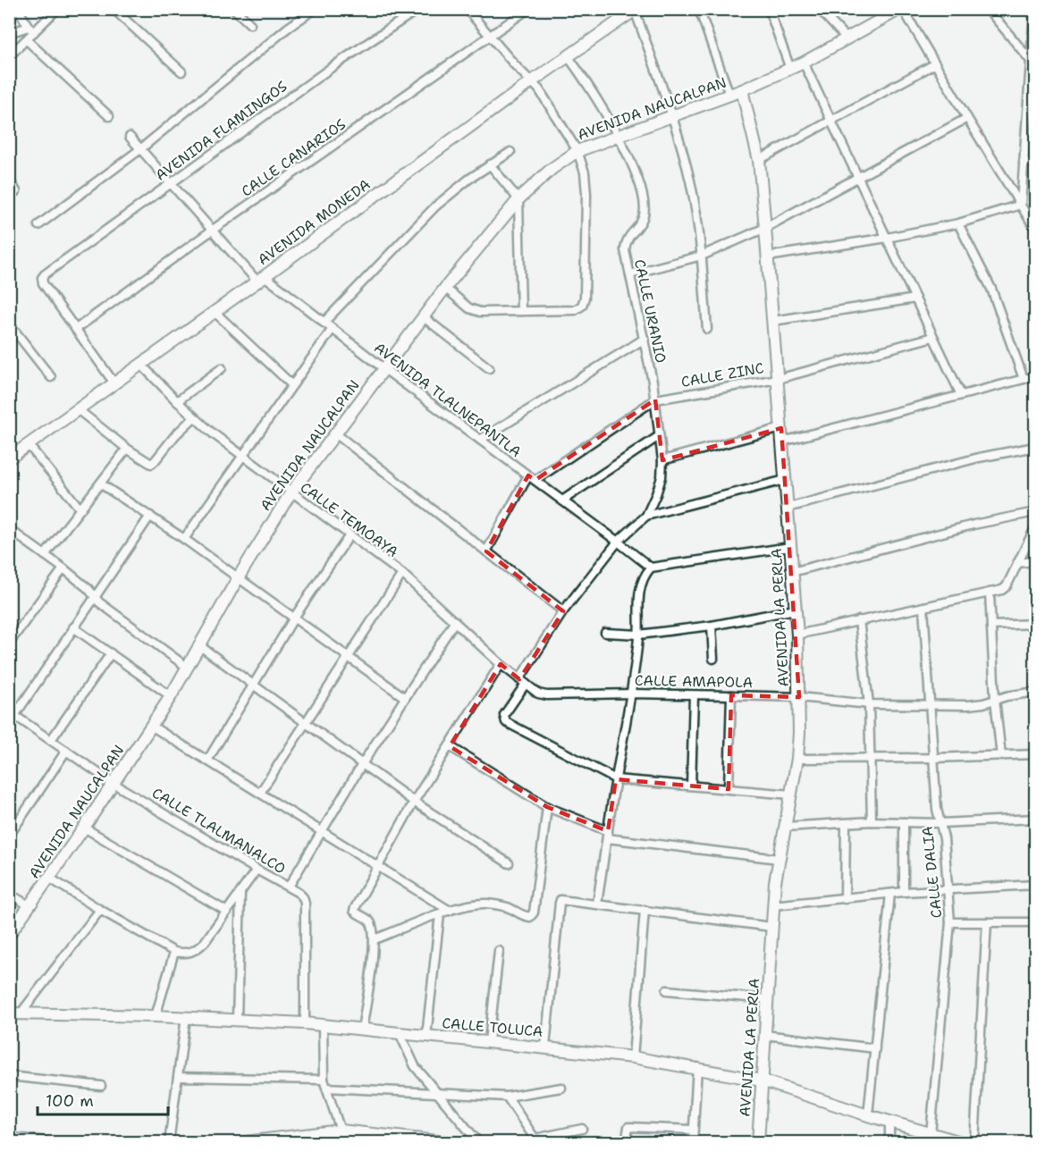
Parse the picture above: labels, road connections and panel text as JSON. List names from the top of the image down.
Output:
{
  "streets": {
    "main road": [
      "AVENIDA NAUCALPAN",
      "AVENIDA MONEDA",
      "AVENIDA LA PERLA",
      "CALLE TOLUCA"
    ],
    "street": [
      "AVENIDA FLAMINGOS",
      "CALLE CANARIOS",
      "CALLE URANIO",
      "CALLE ZINC",
      "AVENIDA TLALNEPANTLA",
      "CALLE TEMOAYA",
      "CALLE AMAPOLA",
      "CALLE TLALMANALCO",
      "CALLE DALIA"
    ]
  },
  "crossings": [
    ["AVENIDA NAUCALPAN", "CALLE URANIO"],
    ["AVENIDA NAUCALPAN", "AVENIDA TLALNEPANTLA"],
    ["AVENIDA NAUCALPAN", "CALLE TEMOAYA"],
    ["AVENIDA NAUCALPAN", "AVENIDA LA PERLA"],
    ["AVENIDA NAUCALPAN", "CALLE TLALMANALCO"],
    ["AVENIDA FLAMINGOS", "CALLE CANARIOS"],
    ["AVENIDA FLAMINGOS", "AVENIDA TLALNEPANTLA"],
    ["CALLE CANARIOS", "AVENIDA TLALNEPANTLA"],
    ["AVENIDA MONEDA", "CALLE URANIO"],
    ["AVENIDA MONEDA", "AVENIDA TLALNEPANTLA"],
    ["AVENIDA MONEDA", "CALLE TEMOAYA"],
    ["CALLE URANIO", "CALLE ZINC"],
    ["CALLE ZINC", "AVENIDA TLALNEPANTLA"],
    ["CALLE ZINC", "AVENIDA LA PERLA"],
    ["CALLE TEMOAYA", "CALLE AMAPOLA"],
    ["AVENIDA LA PERLA", "CALLE AMAPOLA"],
    ["AVENIDA LA PERLA", "CALLE TOLUCA"],
    ["CALLE AMAPOLA", "CALLE DALIA"],
    ["CALLE TLALMANALCO", "CALLE TOLUCA"],
    ["CALLE DALIA", "CALLE TOLUCA"]
  ],
  "scale_bar": "100 m"
}
